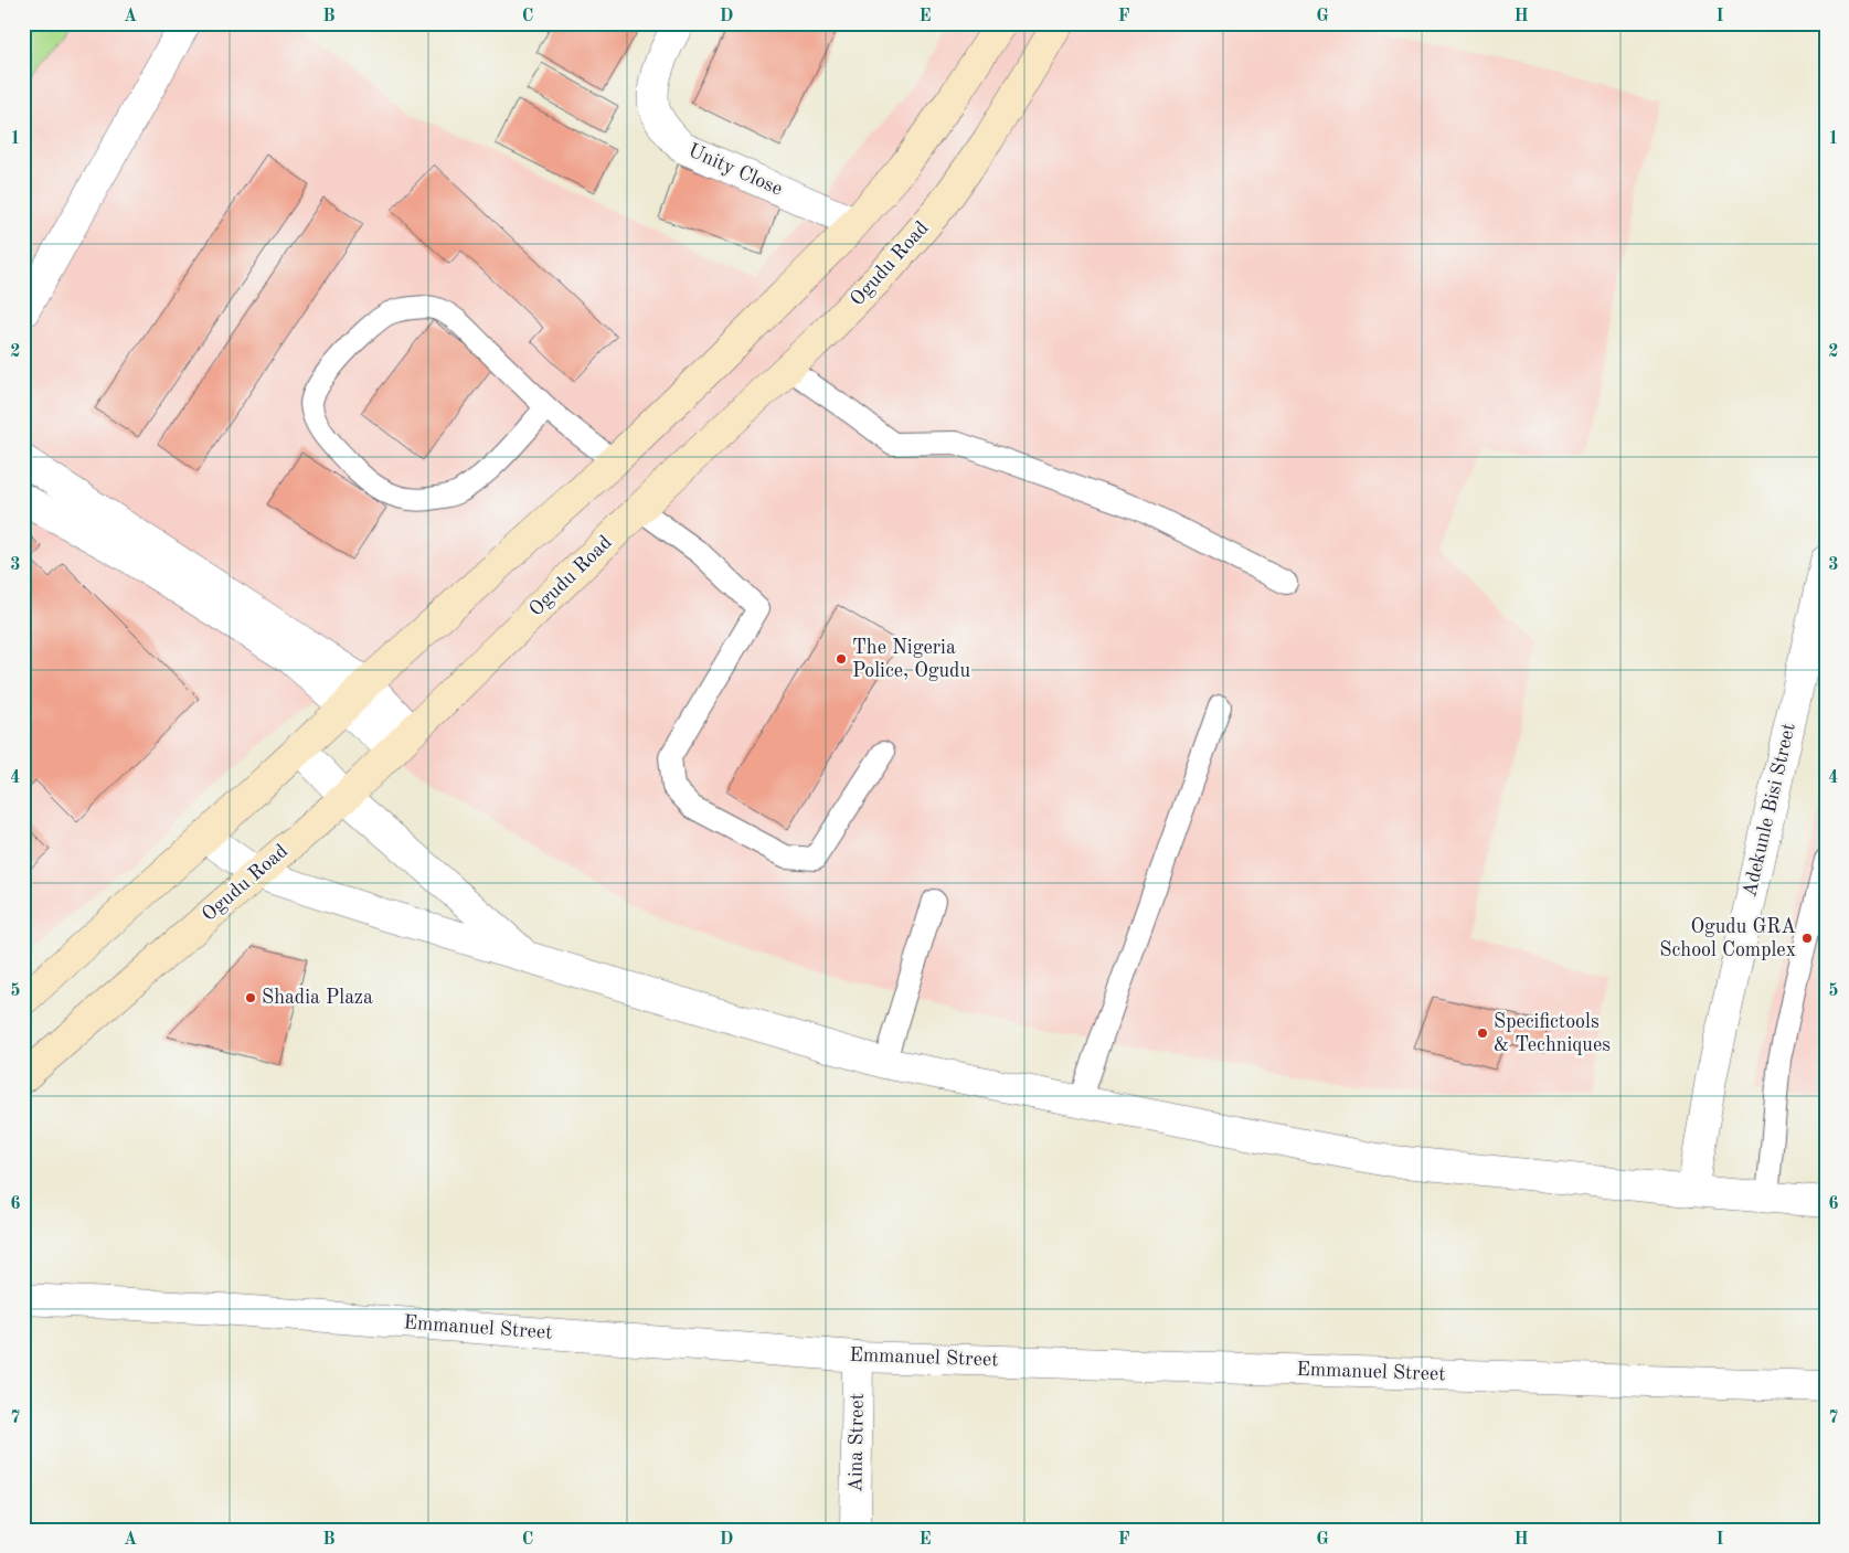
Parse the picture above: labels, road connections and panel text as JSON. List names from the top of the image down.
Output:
{
  "streets": {
    "main road": ["Ogudu Road"],
    "street": [
      "Unity Close",
      "Adekunle Bisi Street",
      "Emmanuel Street",
      "Aina Street"
    ]
  },
  "crossings": [
    ["Emmanuel Street", "Aina Street"]
  ],
  "places": [
    "The Nigeria Police, Ogudu",
    "Ogudu GRA School Complex",
    "Shadia Plaza",
    "Specifictools & Techniques"
  ],
  "grid": {
    "columns": [
      "A",
      "B",
      "C",
      "D",
      "E",
      "F",
      "G",
      "H",
      "I"
    ],
    "rows": [
      "1",
      "2",
      "3",
      "4",
      "5",
      "6",
      "7"
    ]
  }
}
